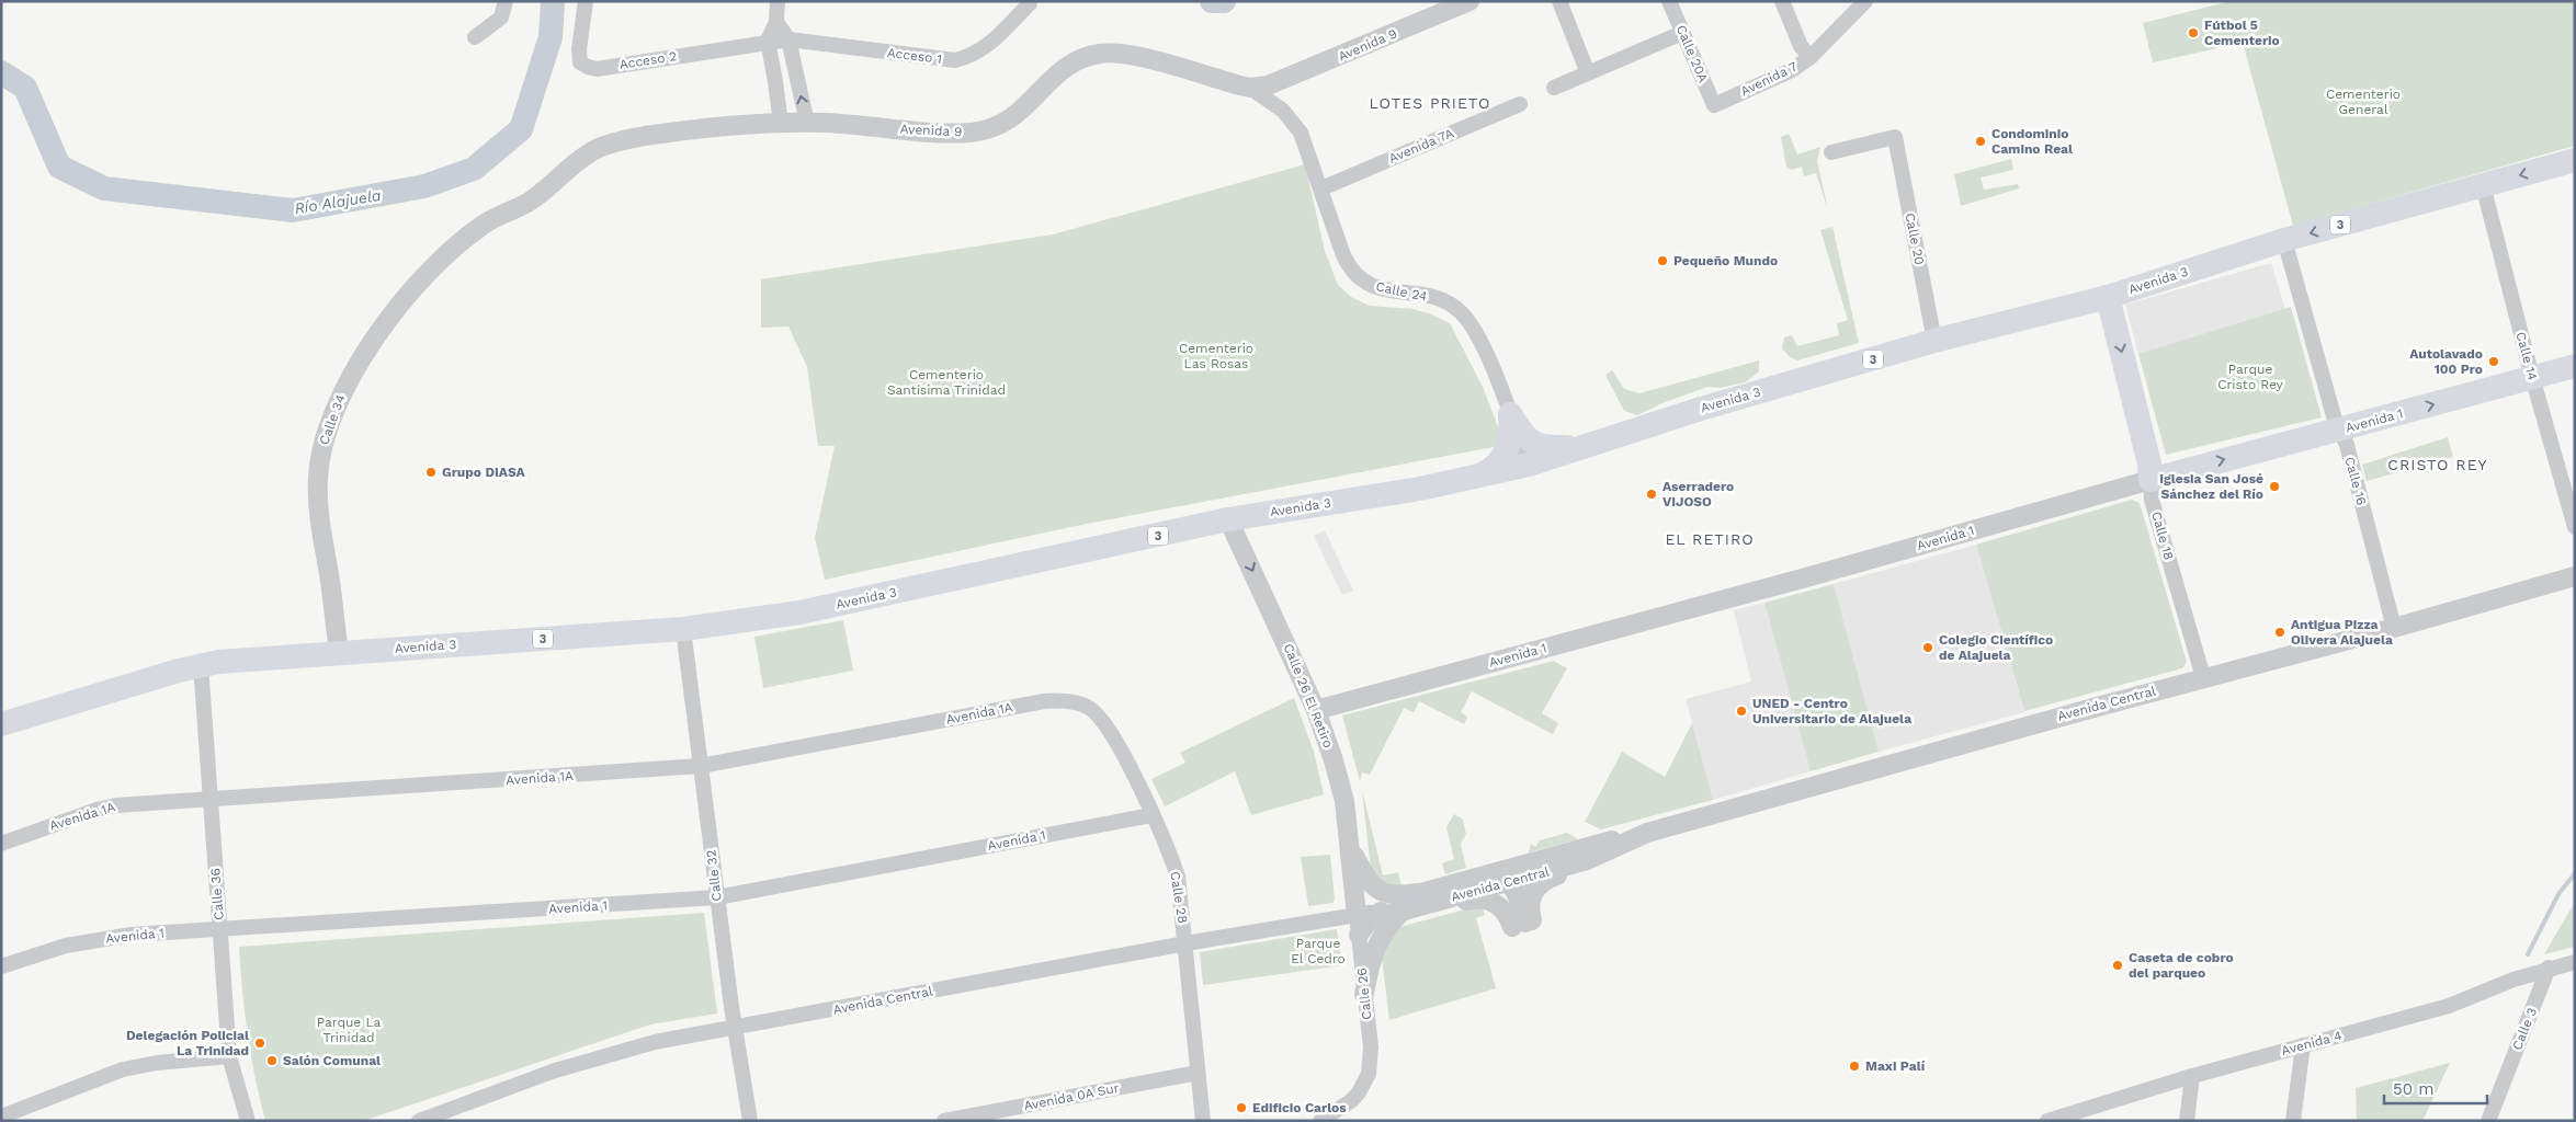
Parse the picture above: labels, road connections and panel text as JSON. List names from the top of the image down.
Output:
{
  "streets": {
    "main road": [
      "3",
      "Avenida 3",
      "Avenida 1",
      "Calle 18"
    ],
    "street": [
      "Avenida 9",
      "Calle 20A",
      "Acceso 1",
      "Acceso 2",
      "Avenida 7",
      "Avenida 7A",
      "Calle 20",
      "Calle 24",
      "Calle 14",
      "Calle 34",
      "Calle 16",
      "Calle 26 El Retiro",
      "Avenida Central",
      "Avenida 1A",
      "Calle 32",
      "Calle 36",
      "Calle 28",
      "Calle 26",
      "Calle 3",
      "Avenida 4",
      "Avenida 0A Sur"
    ]
  },
  "crossings": [
    ["Avenida 9", "Calle 24"],
    ["Avenida 9", "Calle 34"],
    ["Calle 20A", "Avenida 7"],
    ["Acceso 1", "Acceso 2"],
    ["Avenida 7A", "Calle 24"],
    ["Calle 20", "Avenida 3"],
    ["Avenida 3", "Calle 24"],
    ["Avenida 3", "Calle 14"],
    ["Avenida 3", "Calle 34"],
    ["Avenida 3", "Calle 16"],
    ["Avenida 3", "Calle 18"],
    ["Avenida 3", "Calle 26 El Retiro"],
    ["Avenida 3", "Calle 32"],
    ["Avenida 3", "Calle 36"],
    ["Calle 14", "Avenida 1"],
    ["Avenida 1", "Calle 16"],
    ["Avenida 1", "Calle 18"],
    ["Avenida 1", "Calle 26 El Retiro"],
    ["Avenida 1", "Calle 32"],
    ["Avenida 1", "Calle 36"],
    ["Avenida 1", "Calle 28"],
    ["Calle 16", "Avenida Central"],
    ["Calle 18", "Avenida Central"],
    ["Calle 26 El Retiro", "Avenida Central"],
    ["Avenida Central", "Calle 32"],
    ["Avenida Central", "Calle 28"],
    ["Avenida 1A", "Calle 32"],
    ["Avenida 1A", "Calle 36"],
    ["Avenida 1A", "Calle 28"],
    ["Calle 28", "Avenida 0A Sur"],
    ["Calle 3", "Avenida 4"]
  ],
  "one_way": ["Calle 18", "Calle 26 El Retiro"],
  "districts": ["LOTES PRIETO", "CRISTO REY", "EL RETIRO"],
  "water": ["Río Alajuela"],
  "parks": [
    "Cementerio General",
    "Cementerio Las Rosas",
    "Parque Cristo Rey",
    "Cementerio Santísima Trinidad",
    "Parque El Cedro",
    "Parque La Trinidad"
  ],
  "places": [
    "Fútbol 5 Cementerio",
    "Condominio Camino Real",
    "Pequeño Mundo",
    "Autolavado 100 Pro",
    "Grupo DIASA",
    "Iglesia San José Sánchez del Río",
    "Aserradero VIJOSO",
    "Antigua Pizza Olivera Alajuela",
    "Colegio Científico de Alajuela",
    "UNED - Centro Universitario de Alajuela",
    "Caseta de cobro del parqueo",
    "Delegación Policial La Trinidad",
    "Salón Comunal",
    "Maxi Palí",
    "Edificio Carlos"
  ],
  "scale_bar": "50 m"
}
